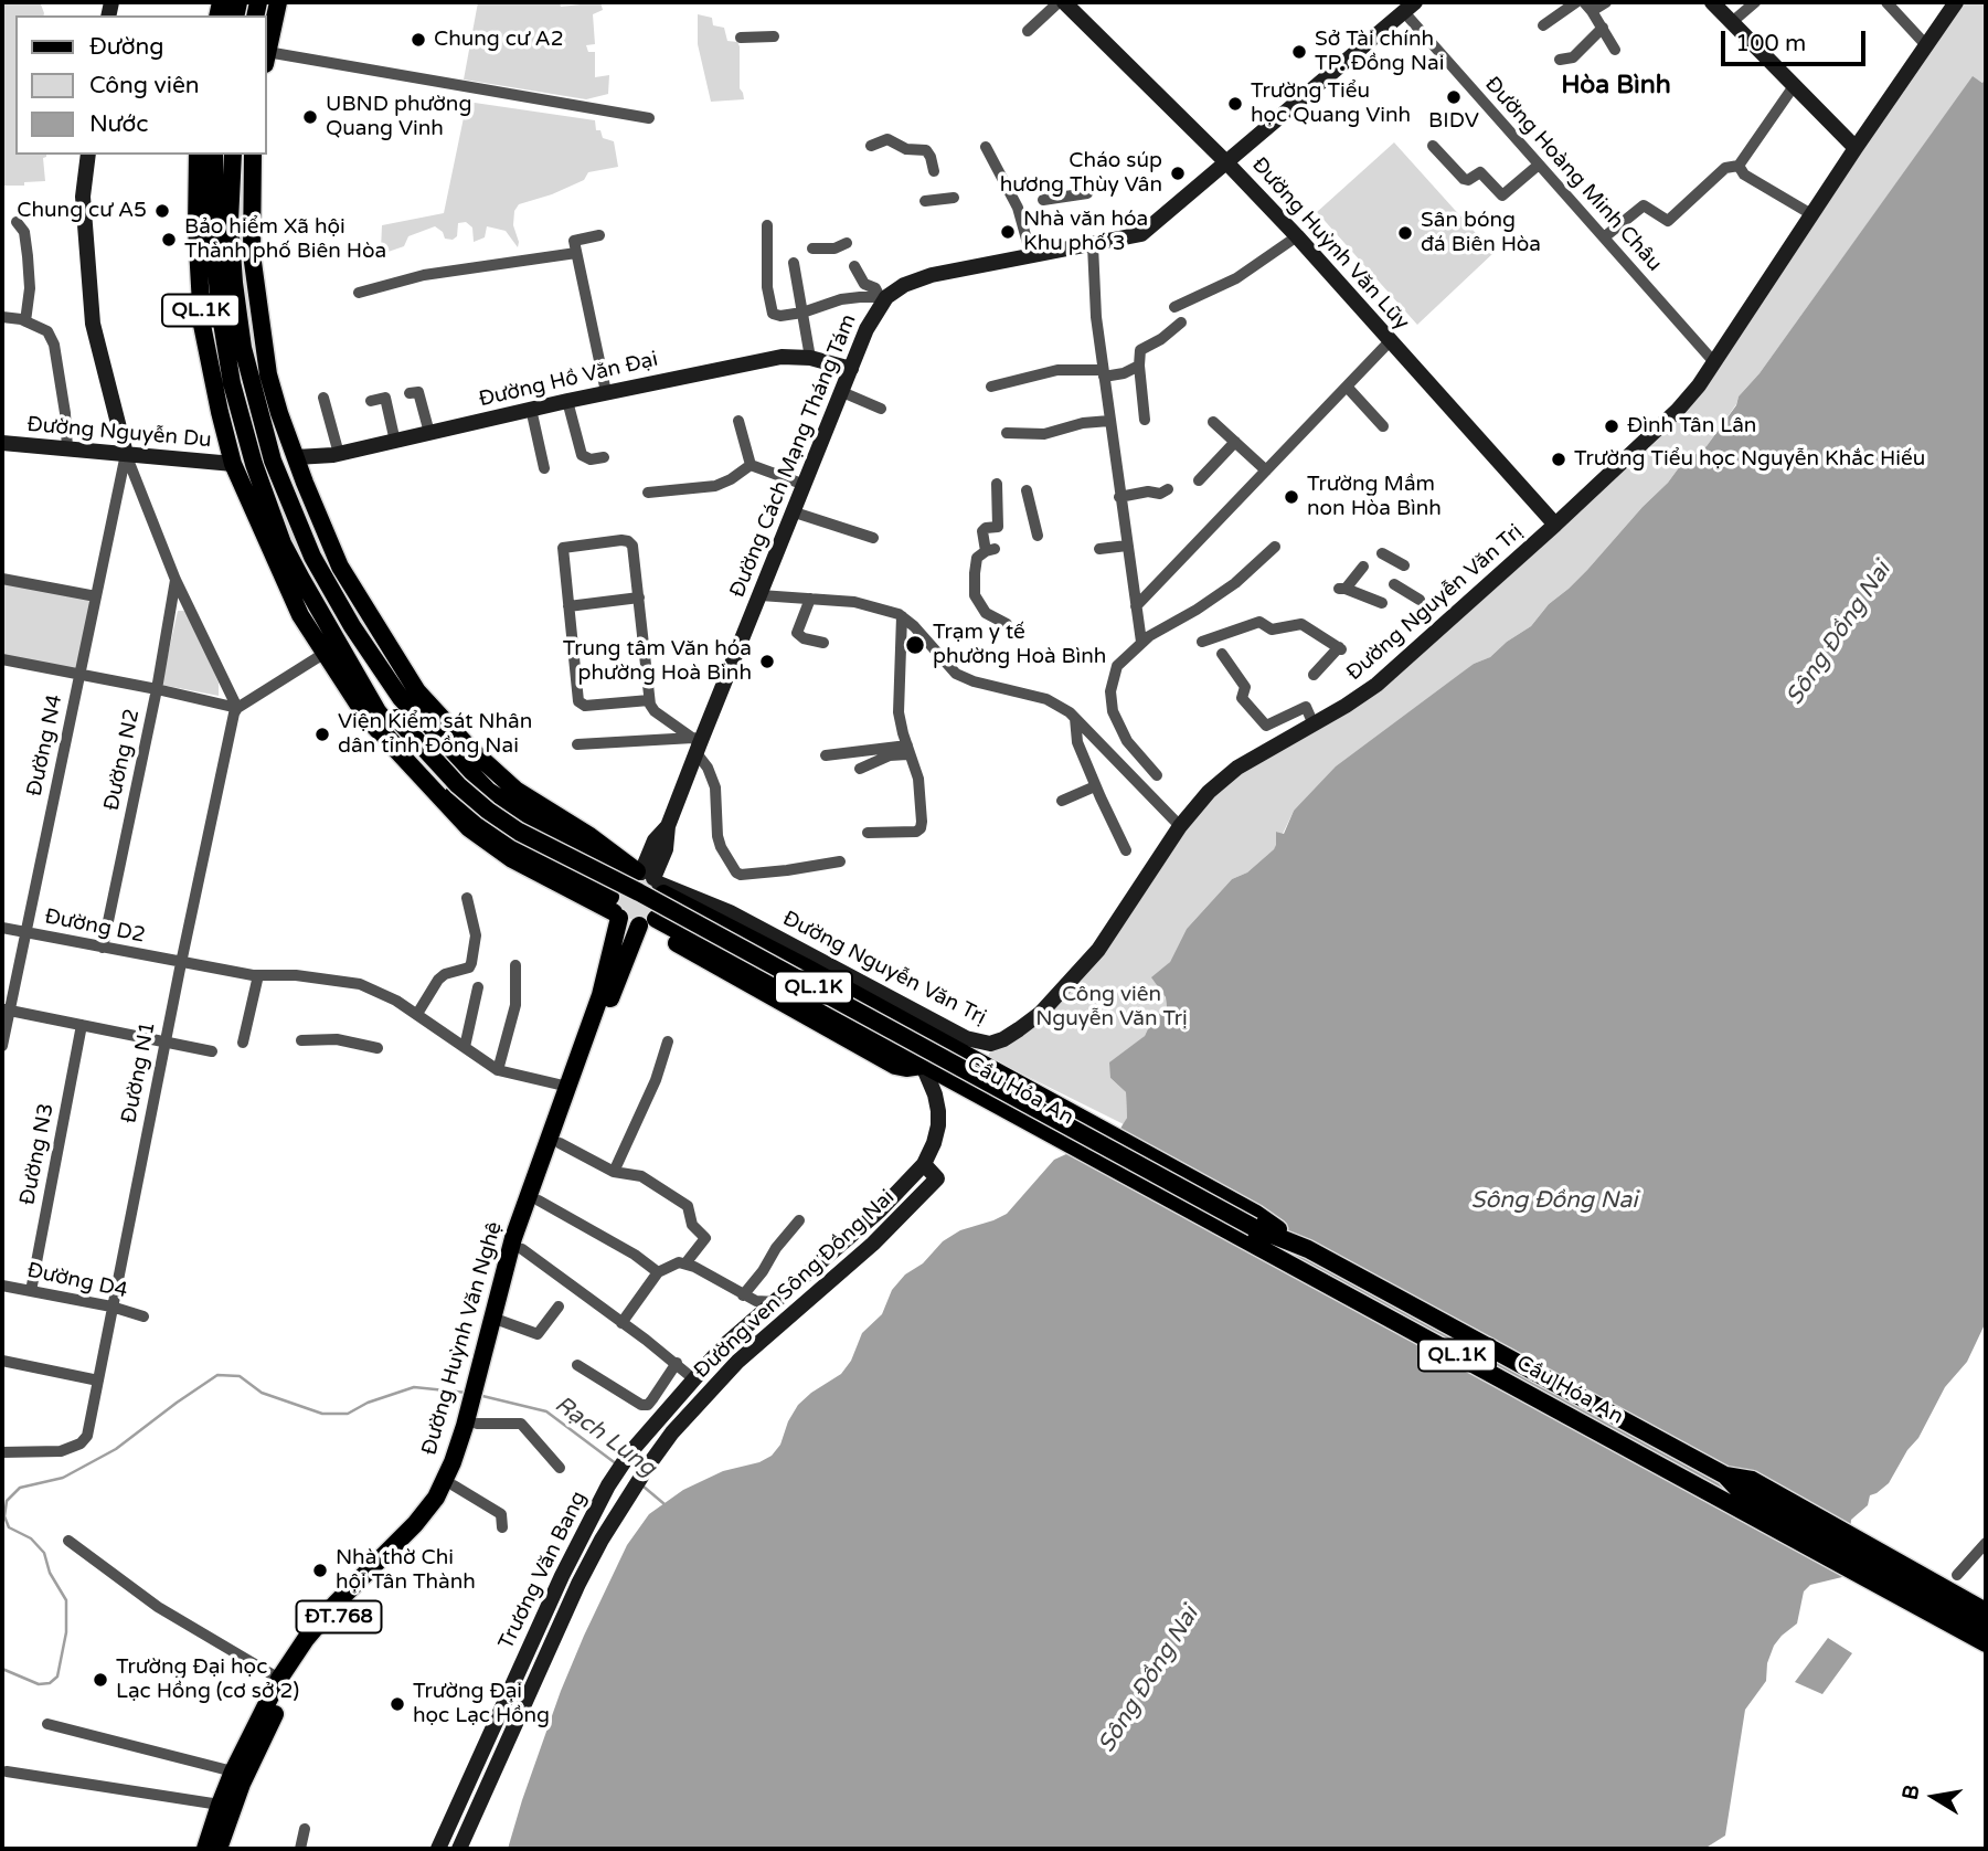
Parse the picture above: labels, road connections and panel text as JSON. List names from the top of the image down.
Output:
{
  "streets": {
    "main road": [
      "QL.1K",
      "Cầu Hóa An",
      "Đường Huỳnh Văn Nghệ",
      "ĐT.768"
    ],
    "street": [
      "Đường Hoàng Minh Châu",
      "Đường Huỳnh Văn Lũy",
      "Đường Hồ Văn Đại",
      "Đường Nguyễn Du",
      "Đường Cách Mạng Tháng Tám",
      "Đường Nguyễn Văn Trị",
      "Đường N4",
      "Đường N2",
      "Đường D2",
      "Đường N1",
      "Đường N3",
      "Đường D4",
      "Đường ven Sông Đồng Nai",
      "Trương Văn Bang"
    ]
  },
  "crossings": [
    ["Đường Hoàng Minh Châu", "Đường Cách Mạng Tháng Tám"],
    ["Đường Hoàng Minh Châu", "Đường Nguyễn Văn Trị"],
    ["Đường Huỳnh Văn Lũy", "Đường Cách Mạng Tháng Tám"],
    ["Đường Huỳnh Văn Lũy", "Đường Nguyễn Văn Trị"],
    ["QL.1K", "Đường Hồ Văn Đại"],
    ["QL.1K", "Đường Nguyễn Du"],
    ["QL.1K", "Đường Cách Mạng Tháng Tám"],
    ["QL.1K", "Đường Nguyễn Văn Trị"],
    ["QL.1K", "Cầu Hóa An"],
    ["QL.1K", "Đường Huỳnh Văn Nghệ"],
    ["Đường Hồ Văn Đại", "Đường Cách Mạng Tháng Tám"],
    ["Đường Nguyễn Du", "Đường N4"],
    ["Đường Cách Mạng Tháng Tám", "Đường Huỳnh Văn Nghệ"],
    ["Đường N4", "Đường D2"],
    ["Đường N2", "Đường D2"],
    ["Đường D2", "Đường N1"],
    ["Đường N1", "Đường D4"],
    ["Đường N3", "Đường D4"]
  ],
  "districts": ["Hòa Bình"],
  "water": ["Sông Đồng Nai", "Rạch Lung"],
  "parks": ["Công viên Nguyễn Văn Trị"],
  "places": [
    "Chung cư A2",
    "Sở Tài chính TP. Đồng Nai",
    "BIDV",
    "Trường Tiểu học Quang Vinh",
    "UBND phường Quang Vinh",
    "Cháo súp hương Thùy Vân",
    "Chung cư A5",
    "Nhà văn hóa Khu phố 3",
    "Sân bóng đá Biên Hòa",
    "Bảo hiểm Xã hội Thành phố Biên Hòa",
    "Đình Tân Lân",
    "Trường Tiểu học Nguyễn Khắc Hiếu",
    "Trường Mầm non Hòa Bình",
    "Trạm y tế phường Hoà Bình",
    "Trung tâm Văn hóa phường Hoà Bình",
    "Viện Kiểm sát Nhân dân tỉnh Đồng Nai",
    "Nhà thờ Chi hội Tân Thành",
    "Trường Đại học Lạc Hồng (cơ sở 2)",
    "Trường Đại học Lạc Hồng"
  ],
  "legend": ["Đường", "Công viên", "Nước"],
  "scale_bar": "100 m",
  "north": "left"
}
